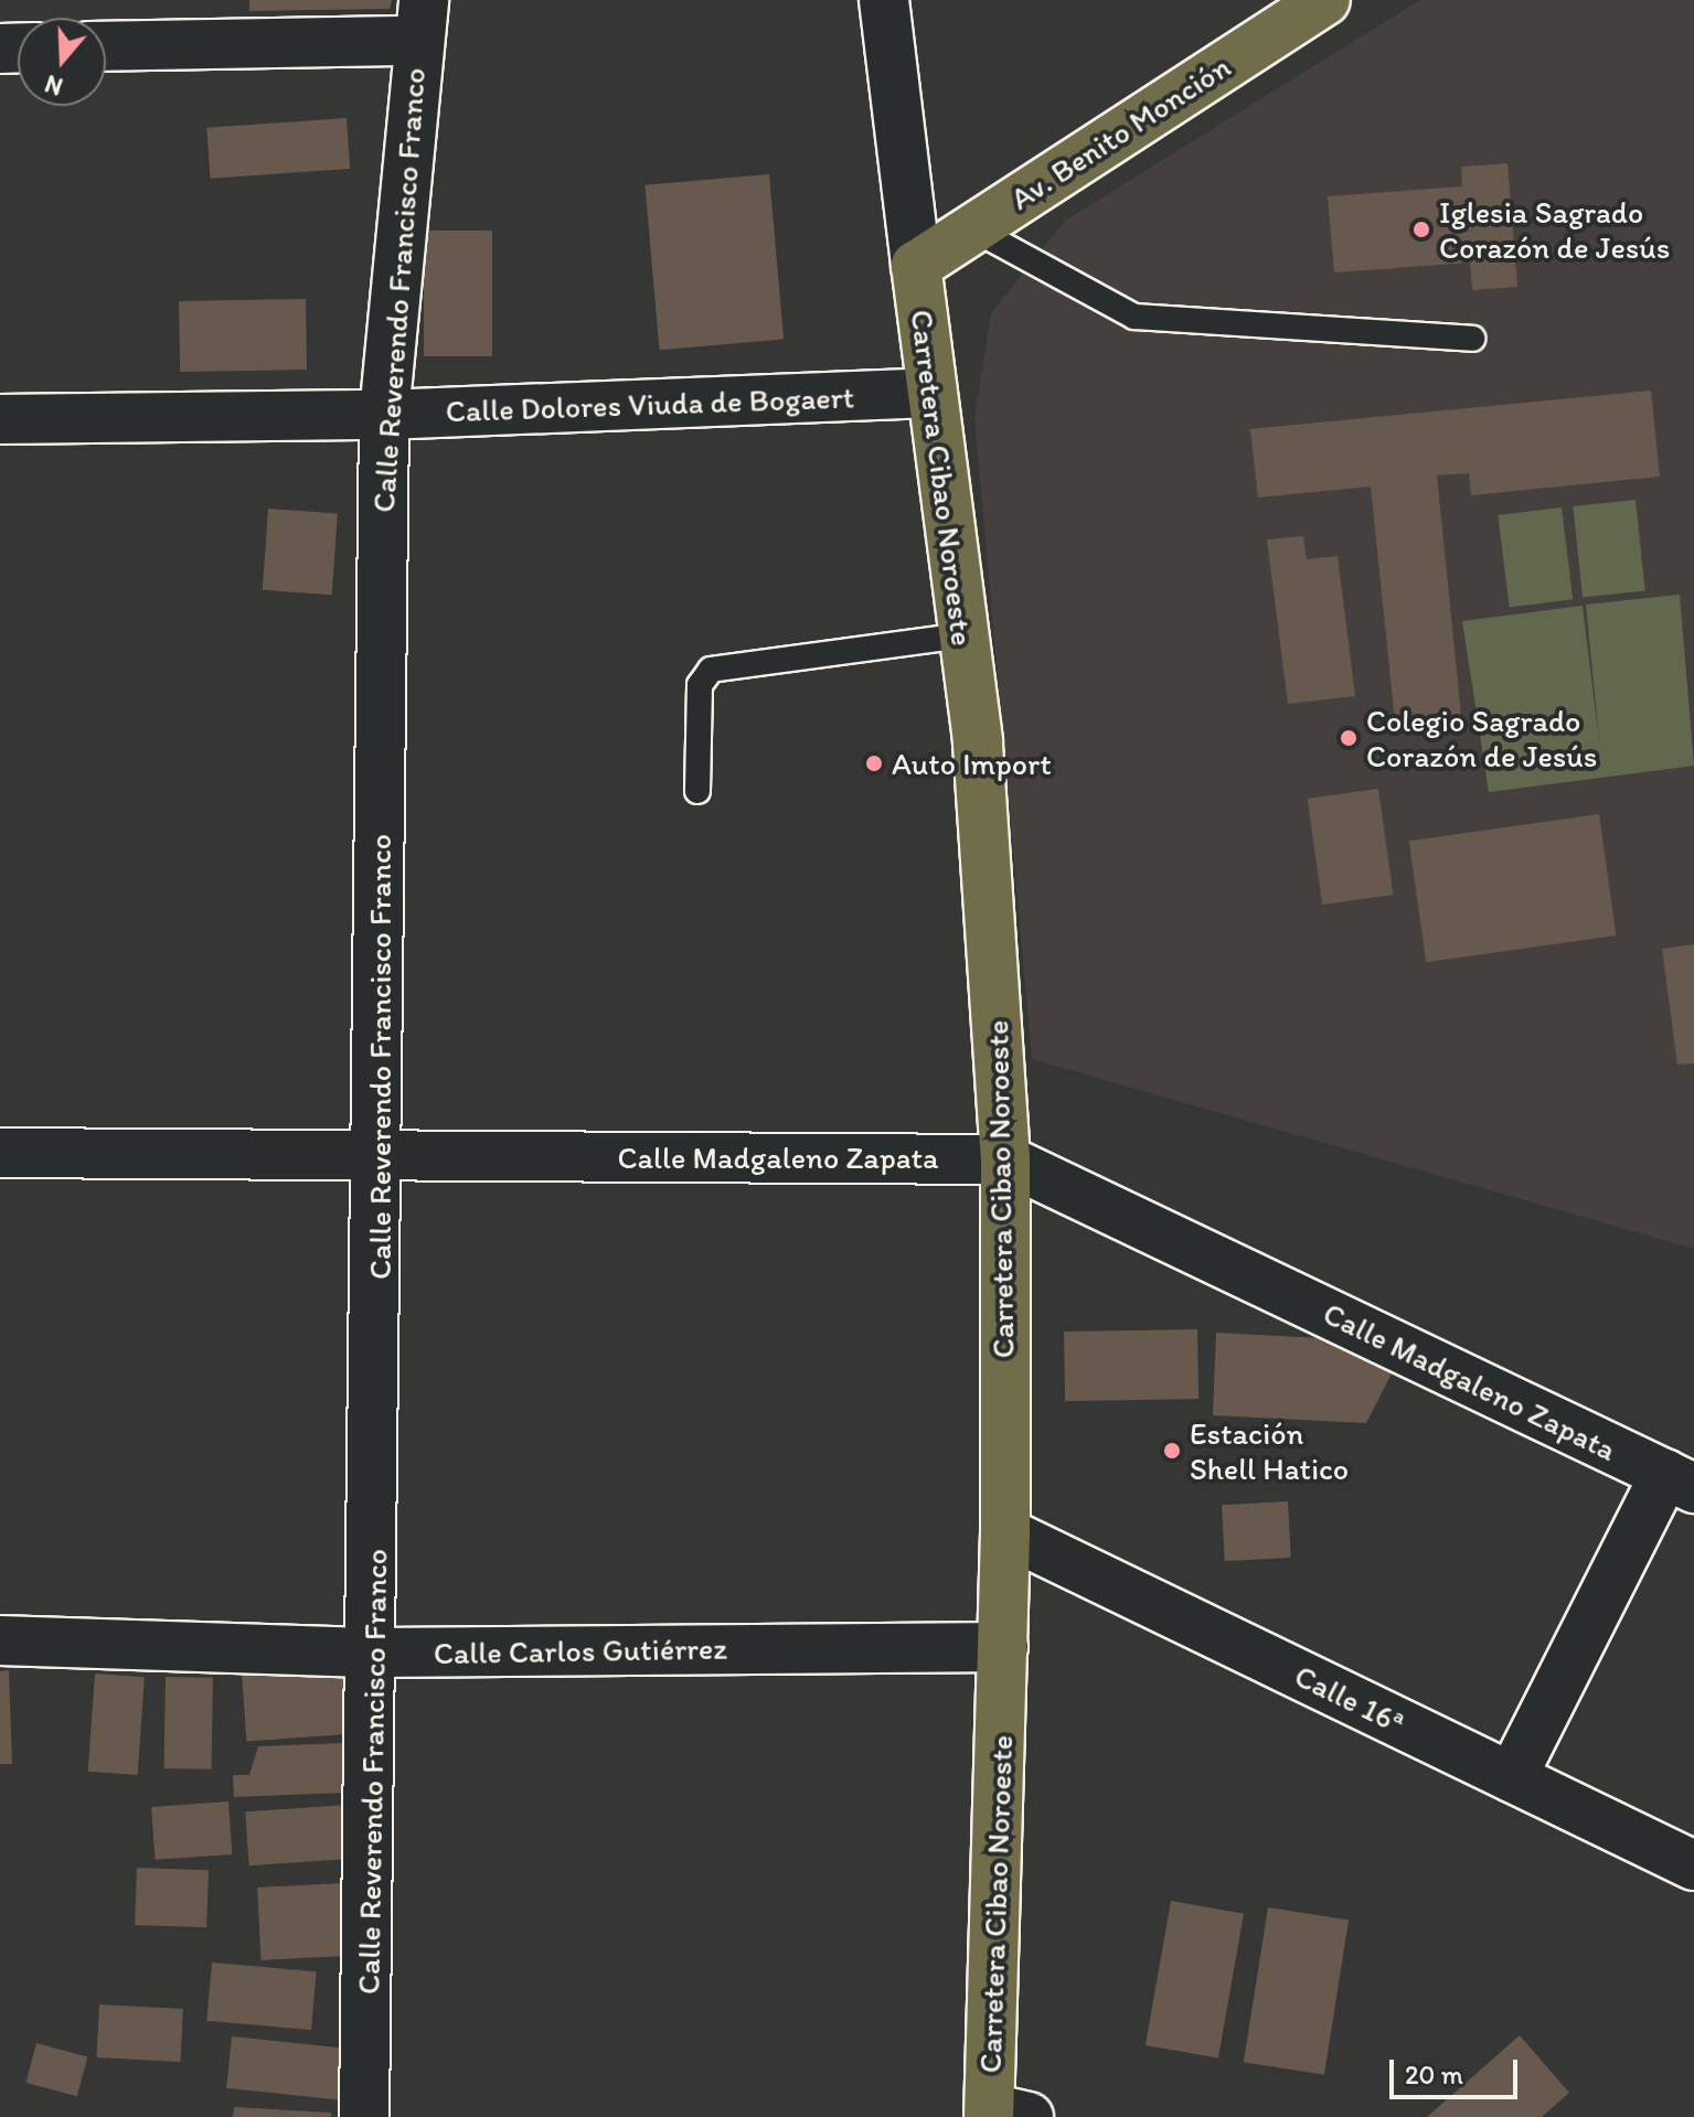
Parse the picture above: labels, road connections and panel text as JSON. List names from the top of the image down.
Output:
{
  "streets": {
    "main road": ["Av. Benito Monción", "Carretera Cibao Noroeste"],
    "street": [
      "Calle Reverendo Francisco Franco",
      "Calle Dolores Viuda de Bogaert",
      "Calle Madgaleno Zapata",
      "Calle Carlos Gutiérrez",
      "Calle 16ª"
    ]
  },
  "crossings": [
    ["Av. Benito Monción", "Carretera Cibao Noroeste"],
    ["Calle Reverendo Francisco Franco", "Calle Dolores Viuda de Bogaert"],
    ["Calle Reverendo Francisco Franco", "Calle Madgaleno Zapata"],
    ["Calle Reverendo Francisco Franco", "Calle Carlos Gutiérrez"],
    ["Calle Dolores Viuda de Bogaert", "Carretera Cibao Noroeste"],
    ["Carretera Cibao Noroeste", "Calle Madgaleno Zapata"],
    ["Carretera Cibao Noroeste", "Calle Carlos Gutiérrez"],
    ["Carretera Cibao Noroeste", "Calle 16ª"]
  ],
  "places": [
    "Iglesia Sagrado Corazón de Jesús",
    "Colegio Sagrado Corazón de Jesús",
    "Auto Import",
    "Estación Shell Hatico"
  ],
  "scale_bar": "20 m",
  "north": "bottom"
}
